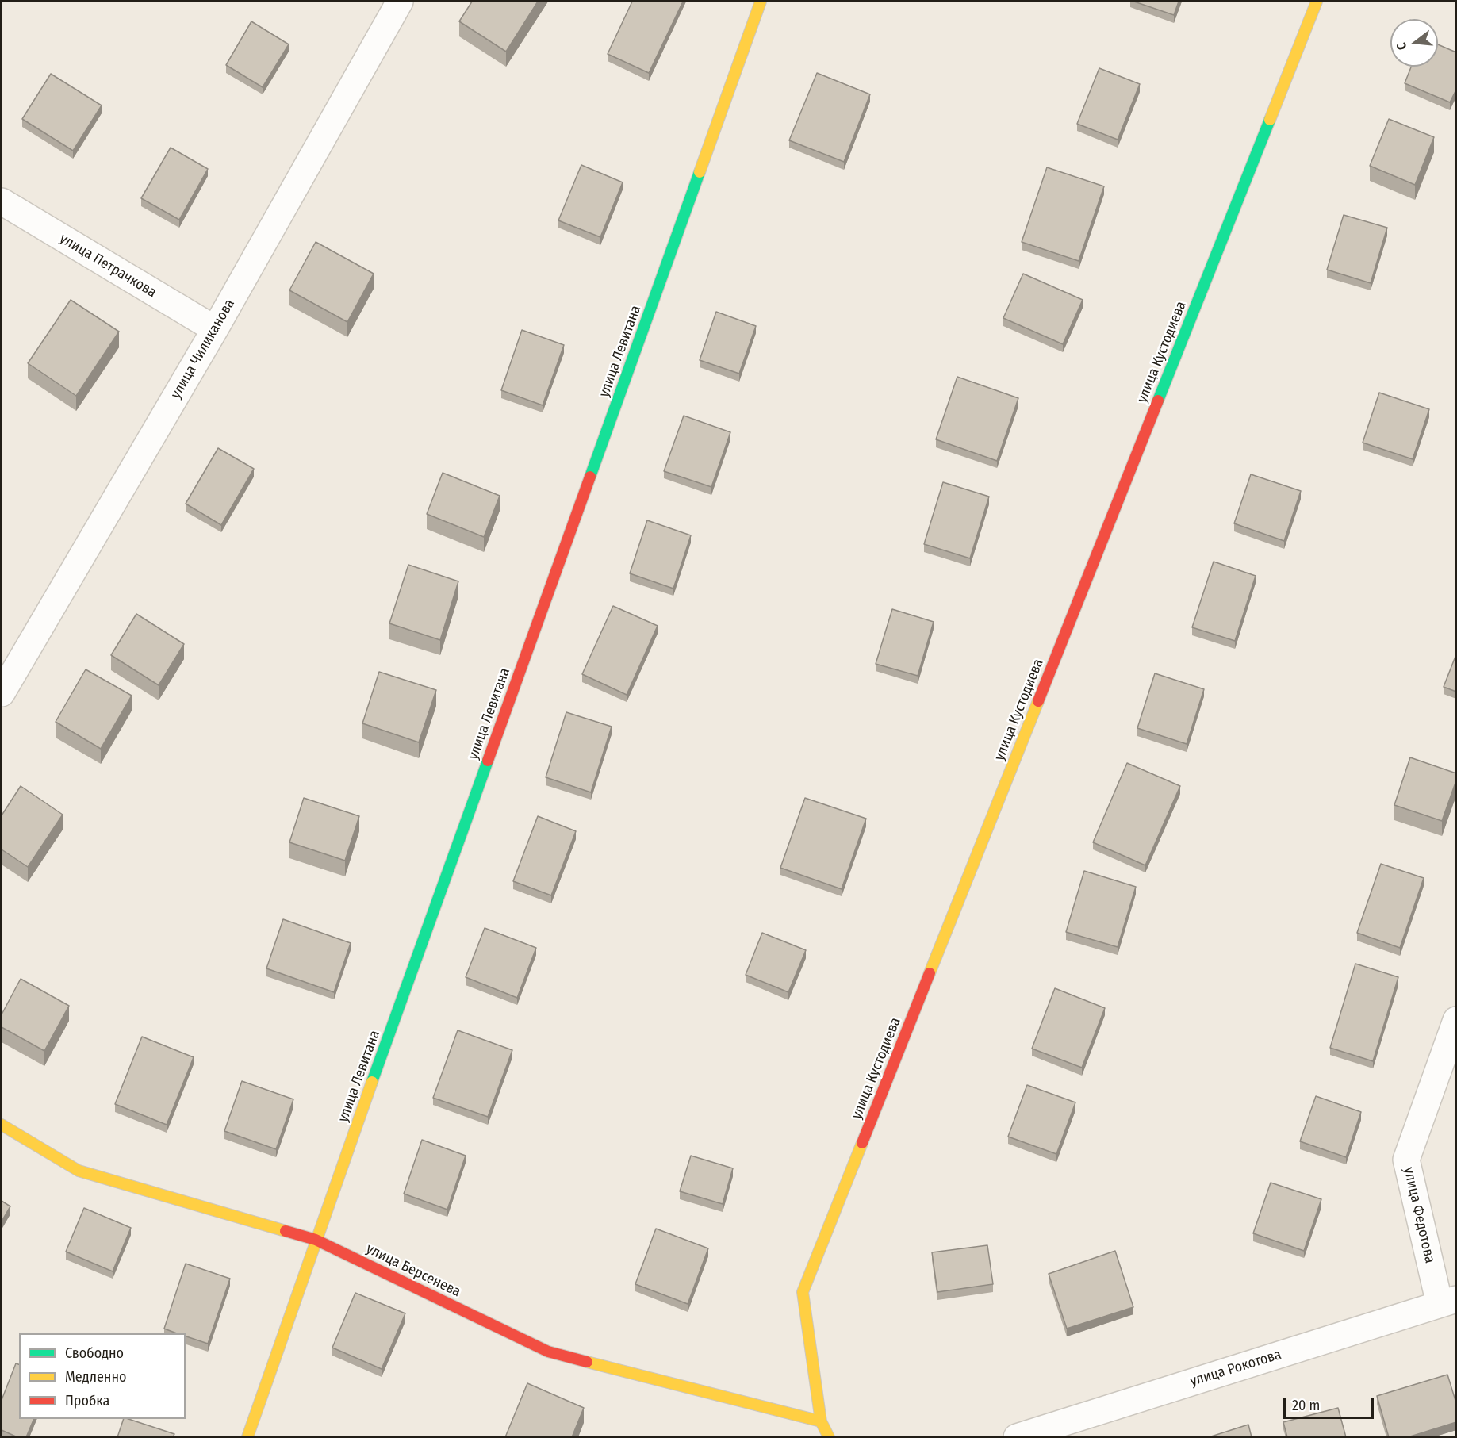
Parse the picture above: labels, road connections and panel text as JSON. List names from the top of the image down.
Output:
{
  "streets": {
    "street": [
      "улица Петрачкова",
      "улица Чиликанова",
      "улица Левитана",
      "улица Кустодиева",
      "улица Федотова",
      "улица Берсенева",
      "улица Рокотова"
    ]
  },
  "crossings": [
    ["улица Петрачкова", "улица Чиликанова"],
    ["улица Левитана", "улица Берсенева"],
    ["улица Кустодиева", "улица Берсенева"],
    ["улица Федотова", "улица Рокотова"]
  ],
  "legend": ["Свободно", "Медленно", "Пробка"],
  "scale_bar": "20 m",
  "north": "left"
}
